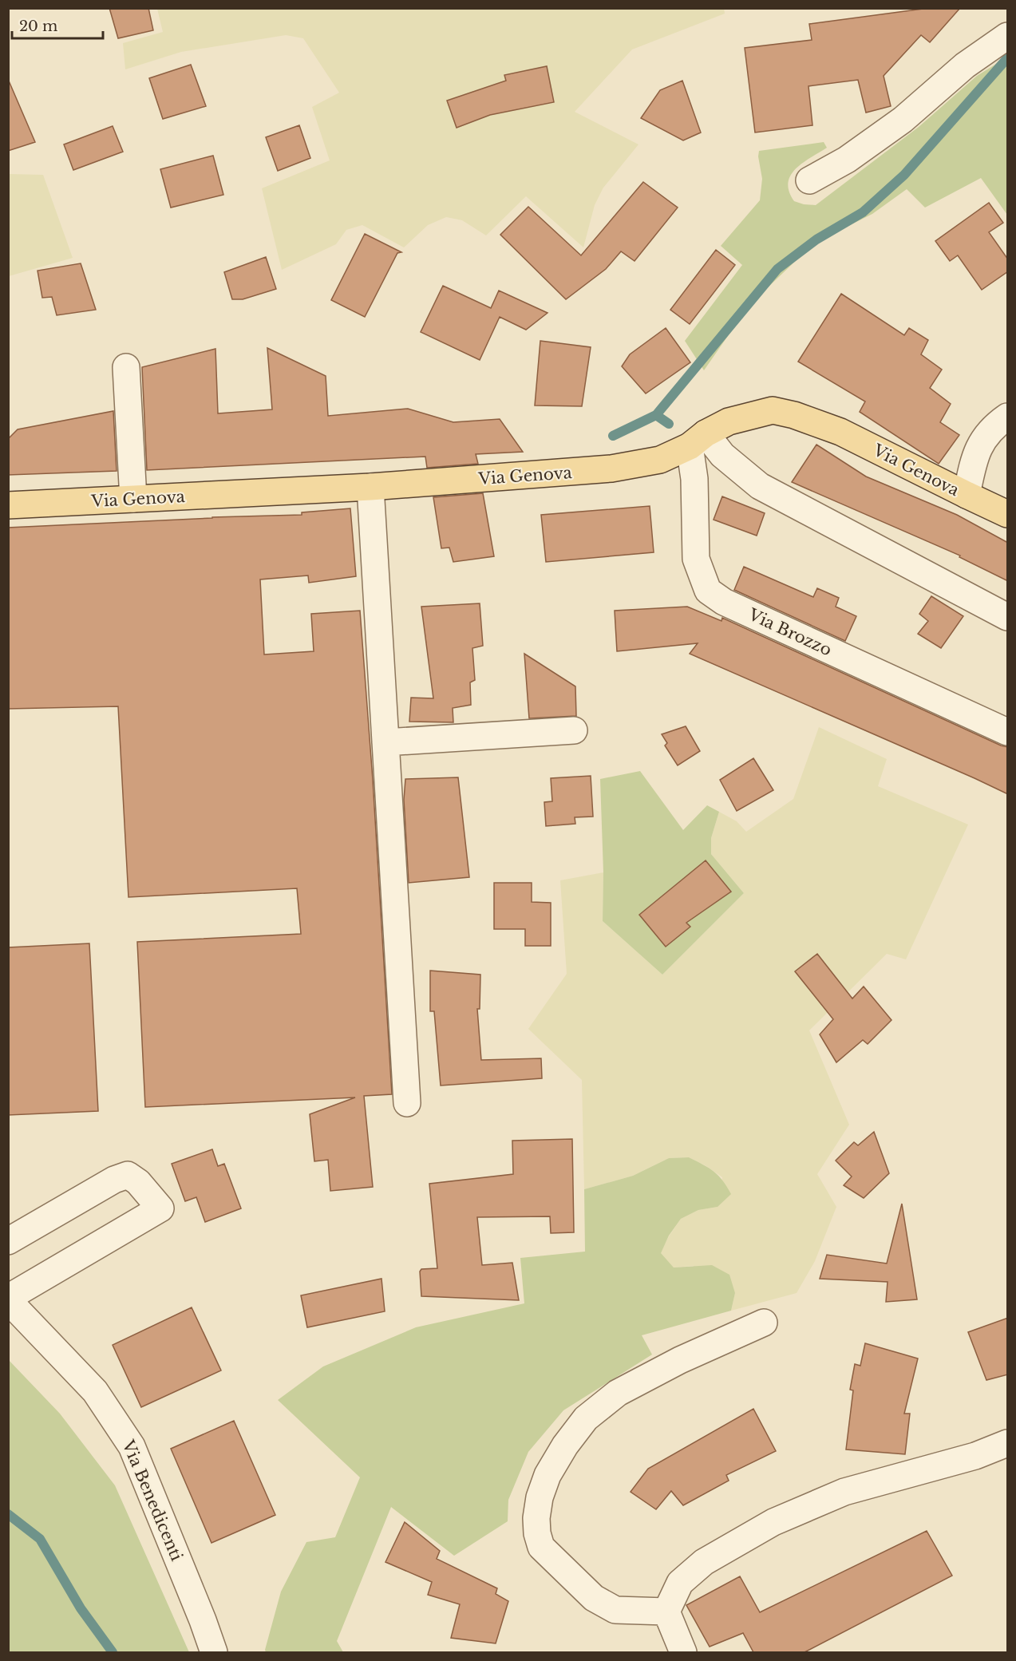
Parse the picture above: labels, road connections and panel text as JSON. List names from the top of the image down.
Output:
{
  "streets": {
    "main road": ["Via Genova"],
    "street": ["Via Brozzo", "Via Benedicenti"]
  },
  "crossings": [
    ["Via Genova", "Via Brozzo"]
  ],
  "scale_bar": "20 m"
}
